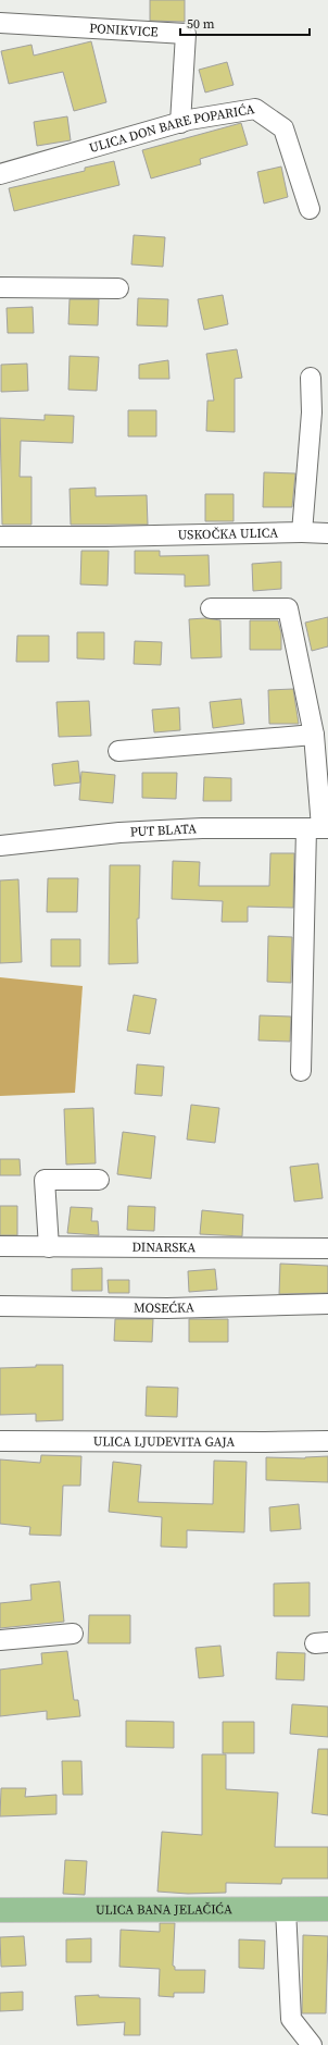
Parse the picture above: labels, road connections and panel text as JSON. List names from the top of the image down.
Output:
{
  "streets": {
    "main road": ["ULICA BANA JELAČIĆA"],
    "street": [
      "PONIKVICE",
      "ULICA DON BARE POPARIĆA",
      "USKOČKA ULICA",
      "PUT BLATA",
      "DINARSKA",
      "MOSEĆKA",
      "ULICA LJUDEVITA GAJA"
    ]
  },
  "crossings": [
    ["PONIKVICE", "ULICA DON BARE POPARIĆA"]
  ],
  "scale_bar": "50 m"
}
